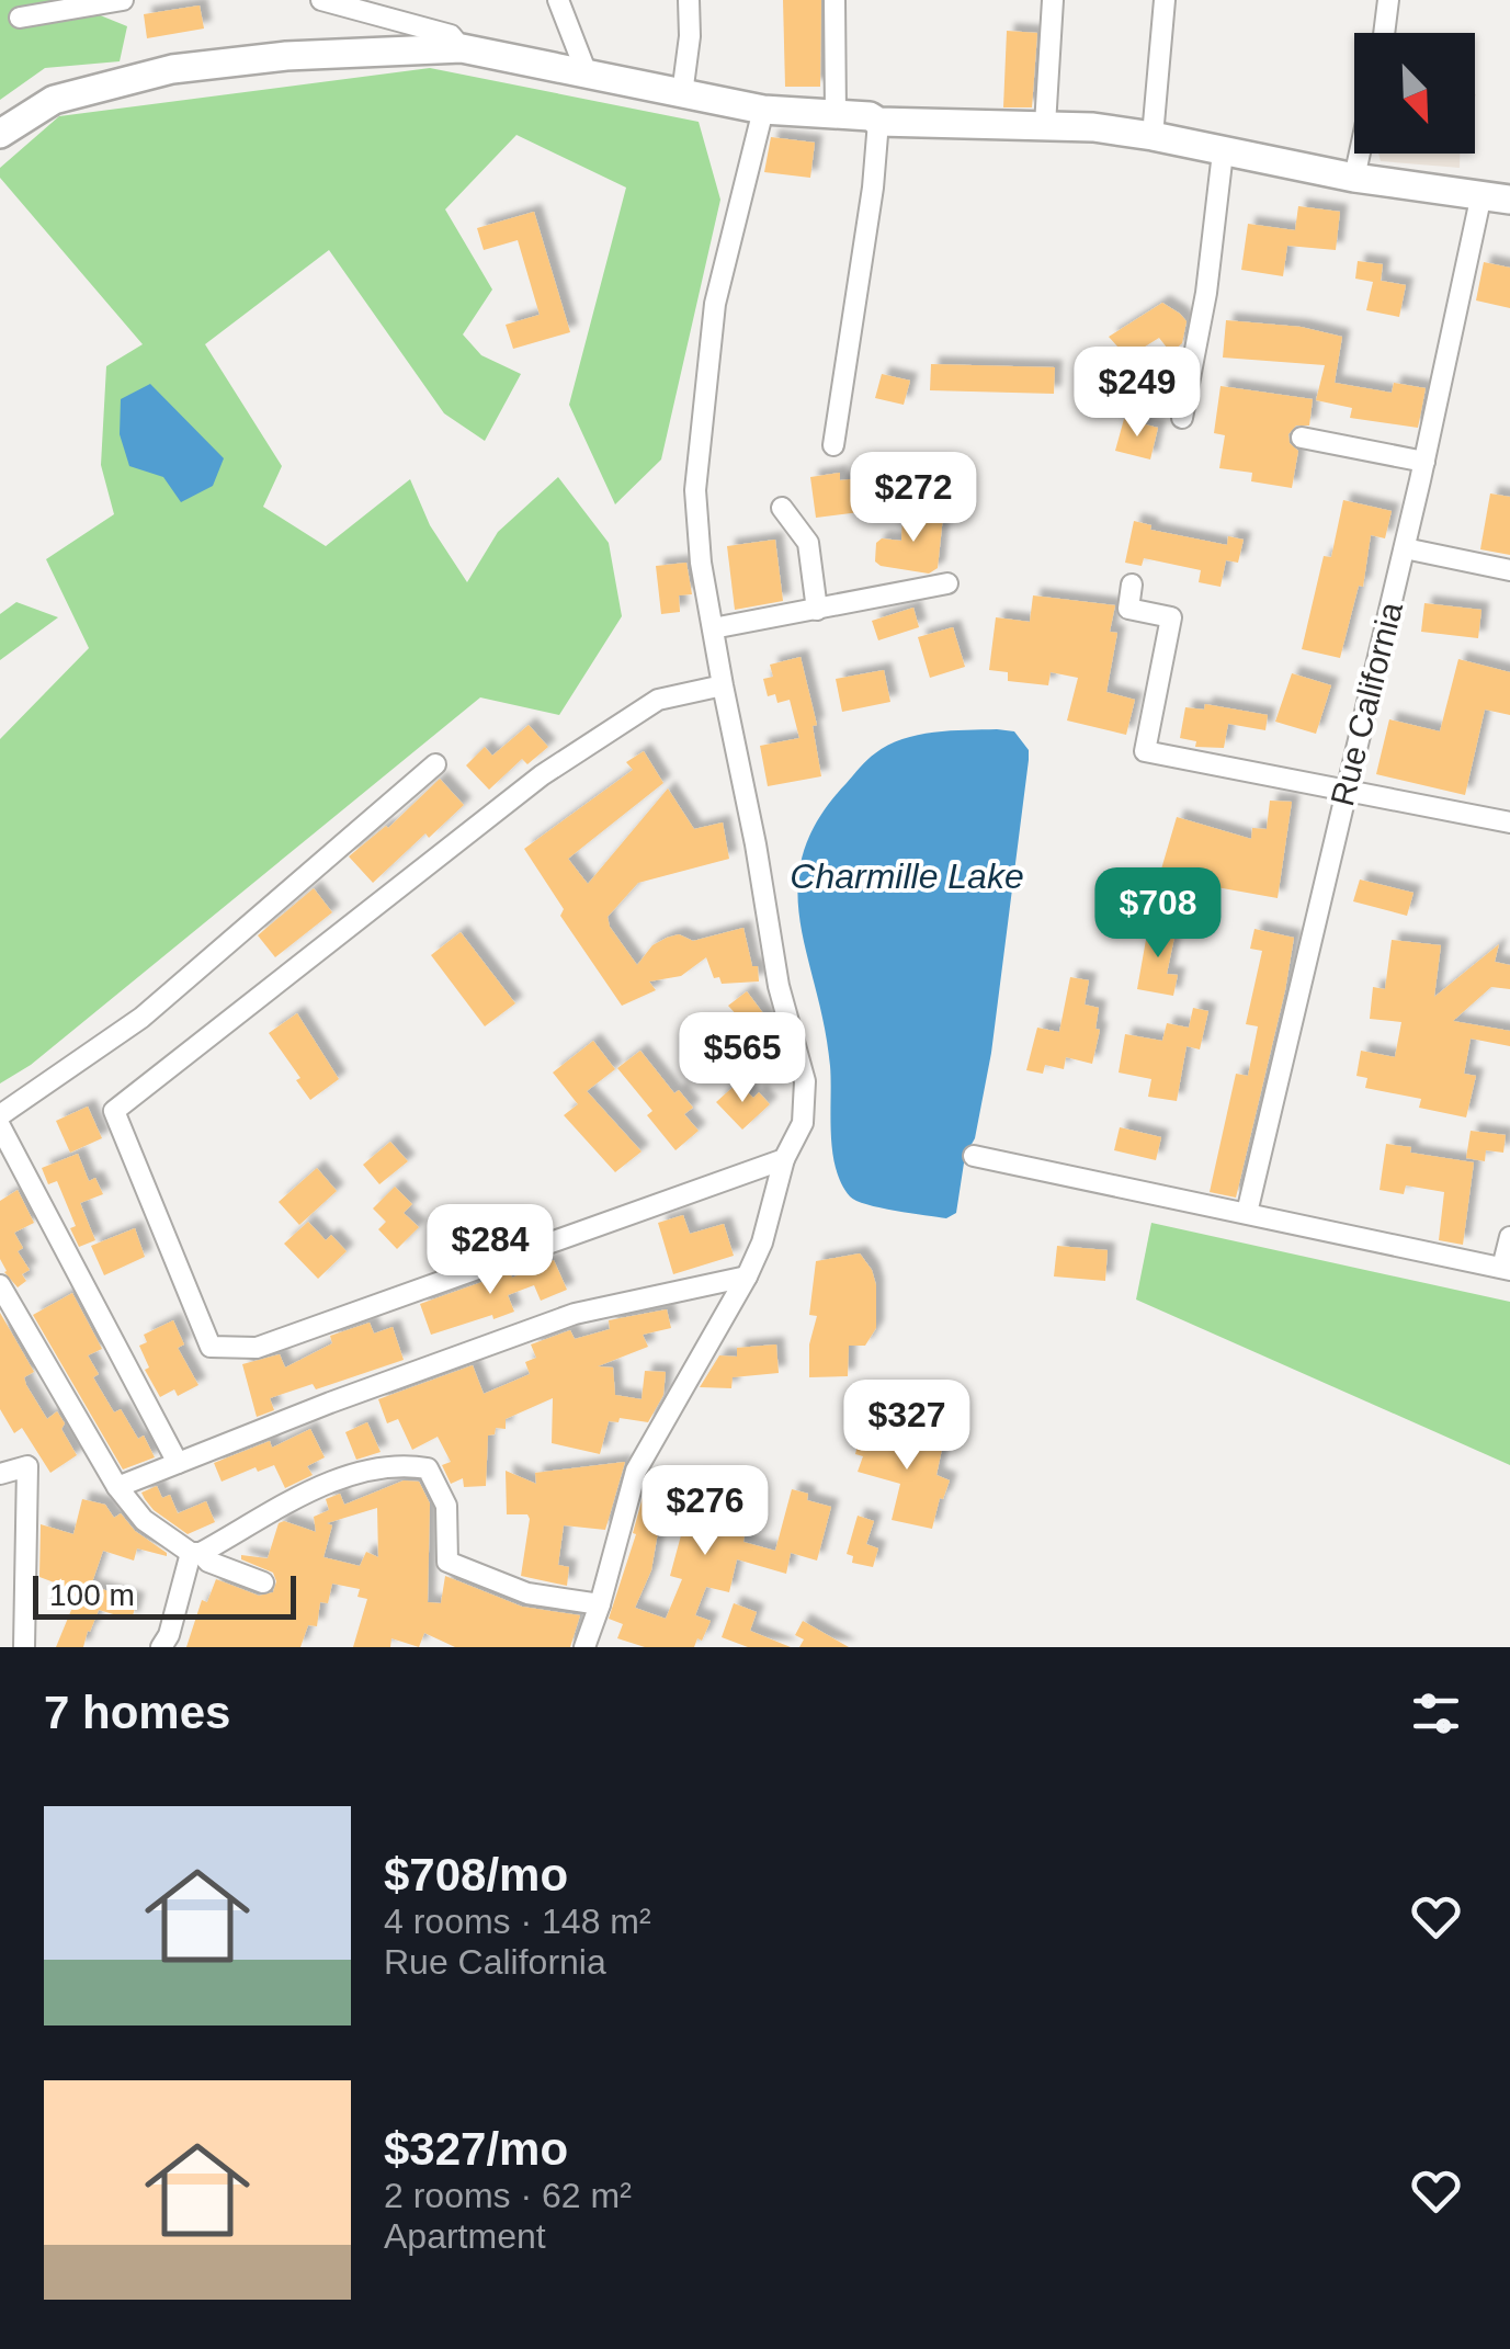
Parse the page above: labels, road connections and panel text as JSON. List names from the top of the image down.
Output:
{
  "streets": {
    "street": ["Rue California"]
  },
  "water": ["Charmille Lake"],
  "scale_bar": "100 m",
  "north": "bottom right",
  "page": {
    "price": [
      "$249",
      "$272",
      "$708",
      "$565",
      "$284",
      "$327",
      "$276"
    ],
    "scale": "100 m",
    "heading": "7 homes",
    "list": [
      {
        "name": "$708/mo",
        "note": "4 rooms · 148 m² · Rue California"
      },
      {
        "name": "$327/mo",
        "note": "2 rooms · 62 m² · Apartment"
      }
    ]
  }
}
